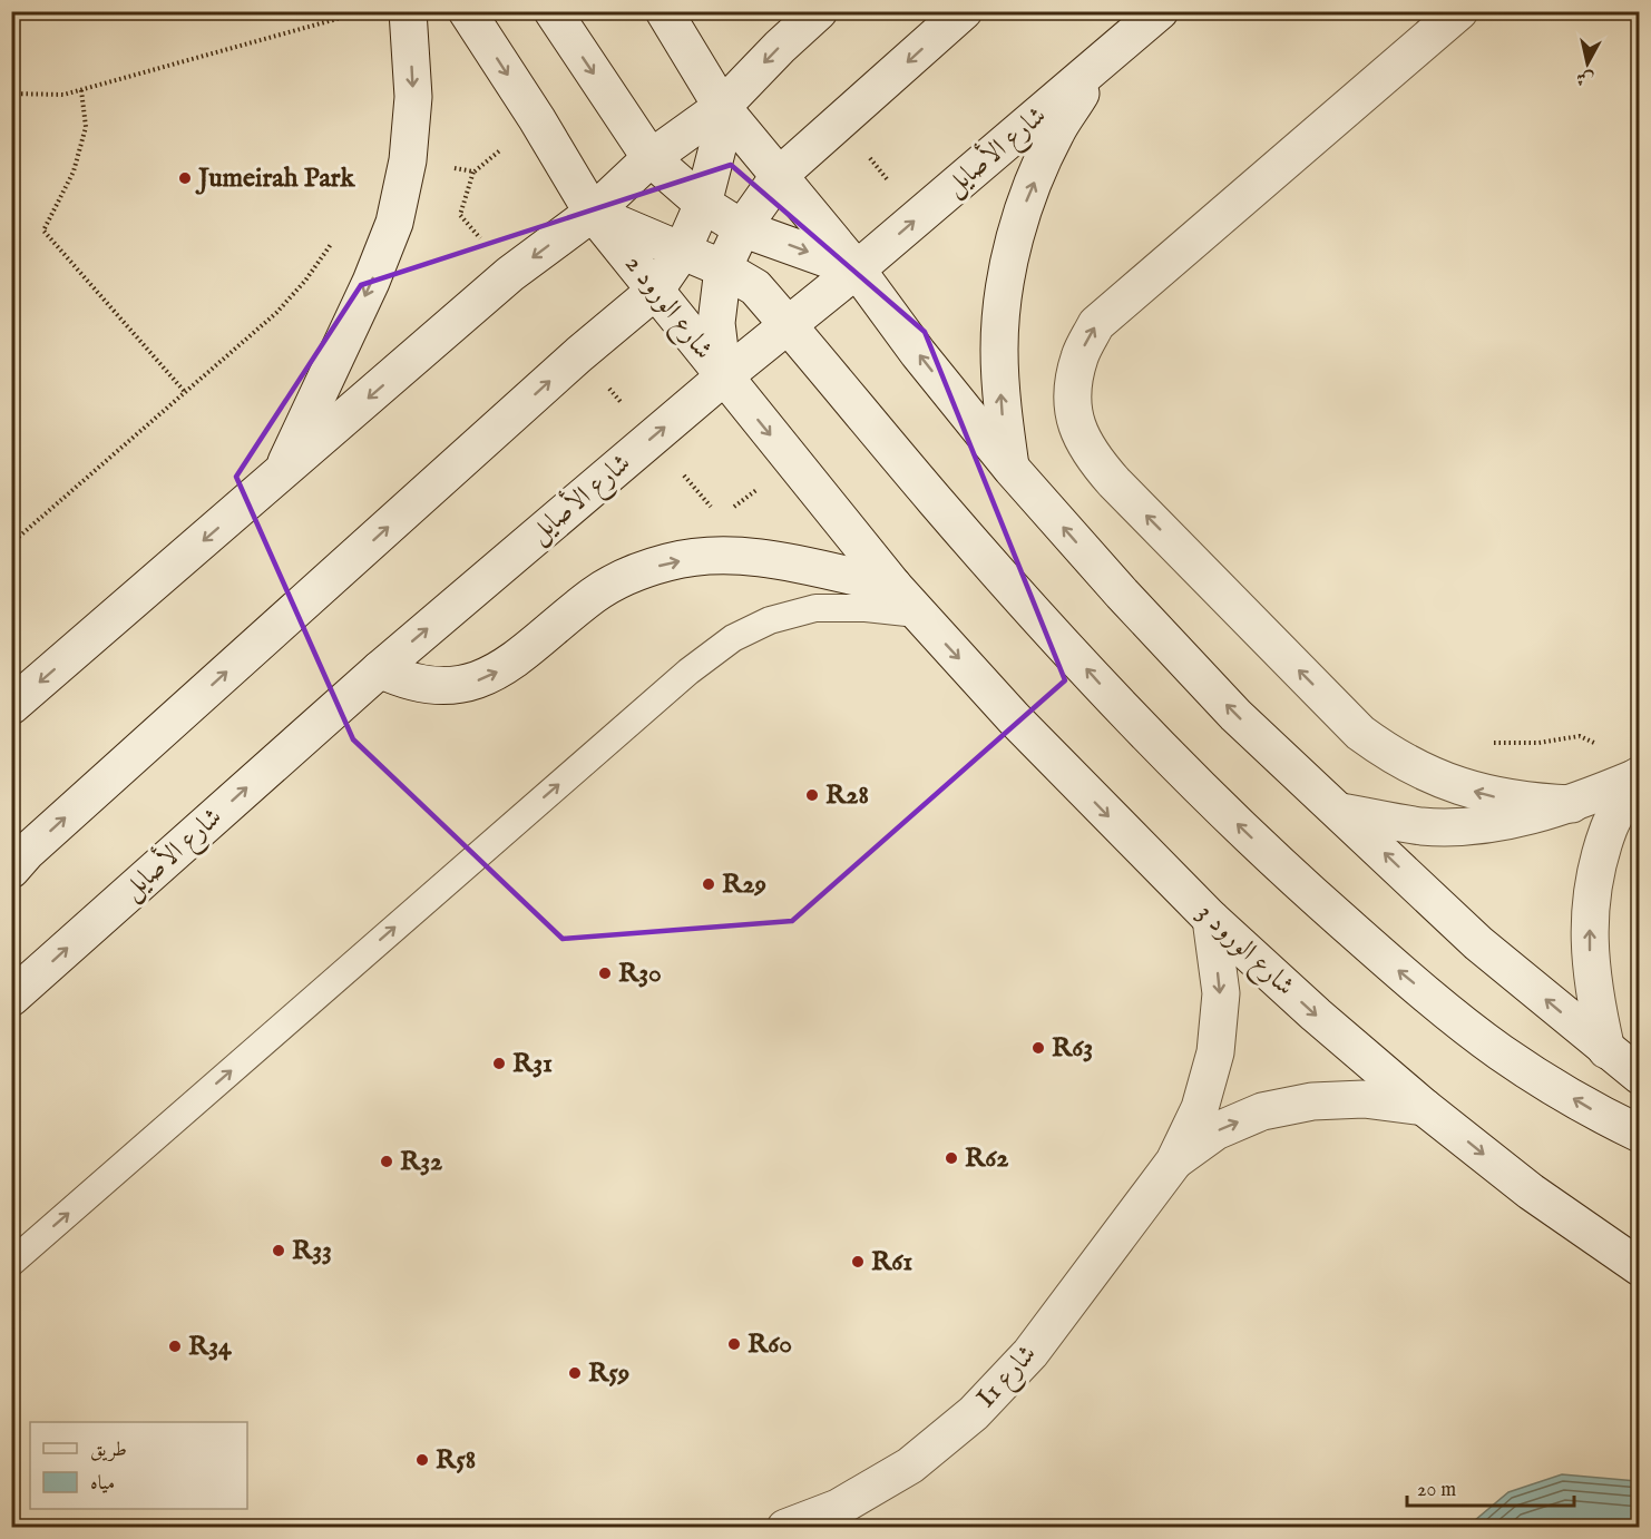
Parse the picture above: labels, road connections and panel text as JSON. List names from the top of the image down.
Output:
{
  "streets": {
    "main road": [
      "شارع الأصايل",
      "شارع الورود 2",
      "شارع الورود 3",
      "I1 شارع"
    ]
  },
  "crossings": [
    ["شارع الأصايل", "شارع الورود 2"],
    ["شارع الورود 2", "شارع الورود 3"],
    ["شارع الورود 3", "I1 شارع"]
  ],
  "places": [
    "Jumeirah Park",
    "R28",
    "R29",
    "R30",
    "R63",
    "R31",
    "R62",
    "R32",
    "R33",
    "R61",
    "R60",
    "R34",
    "R59",
    "R58"
  ],
  "legend": ["طريق", "مياه"],
  "scale_bar": "20 m",
  "north": "bottom"
}
